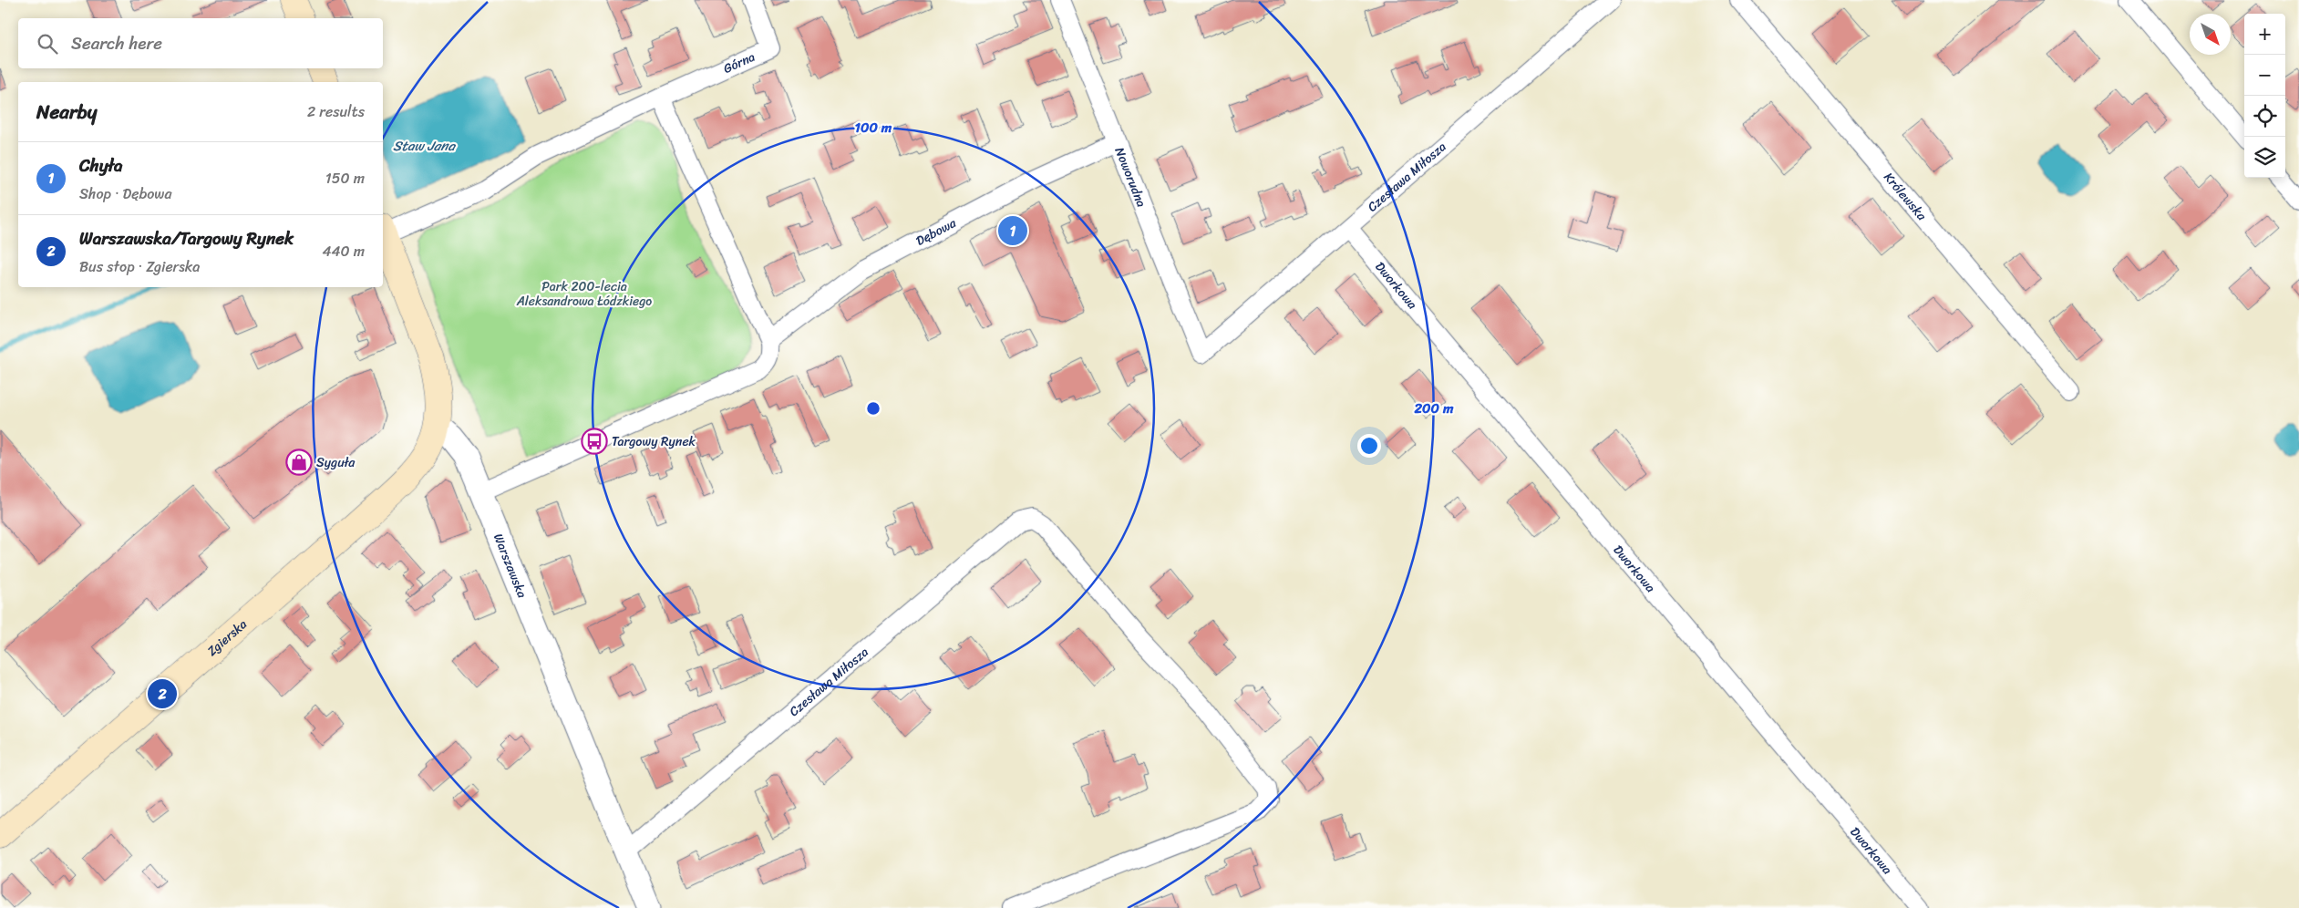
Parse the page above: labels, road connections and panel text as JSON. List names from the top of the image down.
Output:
{
  "streets": {
    "main road": ["Zgierska"],
    "street": [
      "Górna",
      "Noworudna",
      "Czesława Miłosza",
      "Królewska",
      "Dębowa",
      "Dworkowa",
      "Warszawska"
    ]
  },
  "crossings": [
    ["Noworudna", "Czesława Miłosza"],
    ["Noworudna", "Dębowa"],
    ["Czesława Miłosza", "Dworkowa"],
    ["Czesława Miłosza", "Warszawska"],
    ["Warszawska", "Zgierska"]
  ],
  "water": ["Staw Jana"],
  "parks": ["Park 200-lecia Aleksandrowa Łódzkiego"],
  "places": {
    "bus stop": ["Targowy Rynek"],
    "shop": ["Syguła"]
  },
  "north": "bottom right",
  "page": {
    "map_buttons": ["+", "−"],
    "search": "Search here",
    "heading": ["Nearby", "2 results"],
    "list": [
      {
        "mark": "1",
        "name": "Chyła",
        "note": "Shop · Dębowa",
        "value": "150 m"
      },
      {
        "mark": "2",
        "name": "Warszawska/Targowy Rynek",
        "note": "Bus stop · Zgierska",
        "value": "440 m"
      }
    ],
    "pins": ["1", "2"]
  },
  "rings": ["100 m", "200 m"]
}
